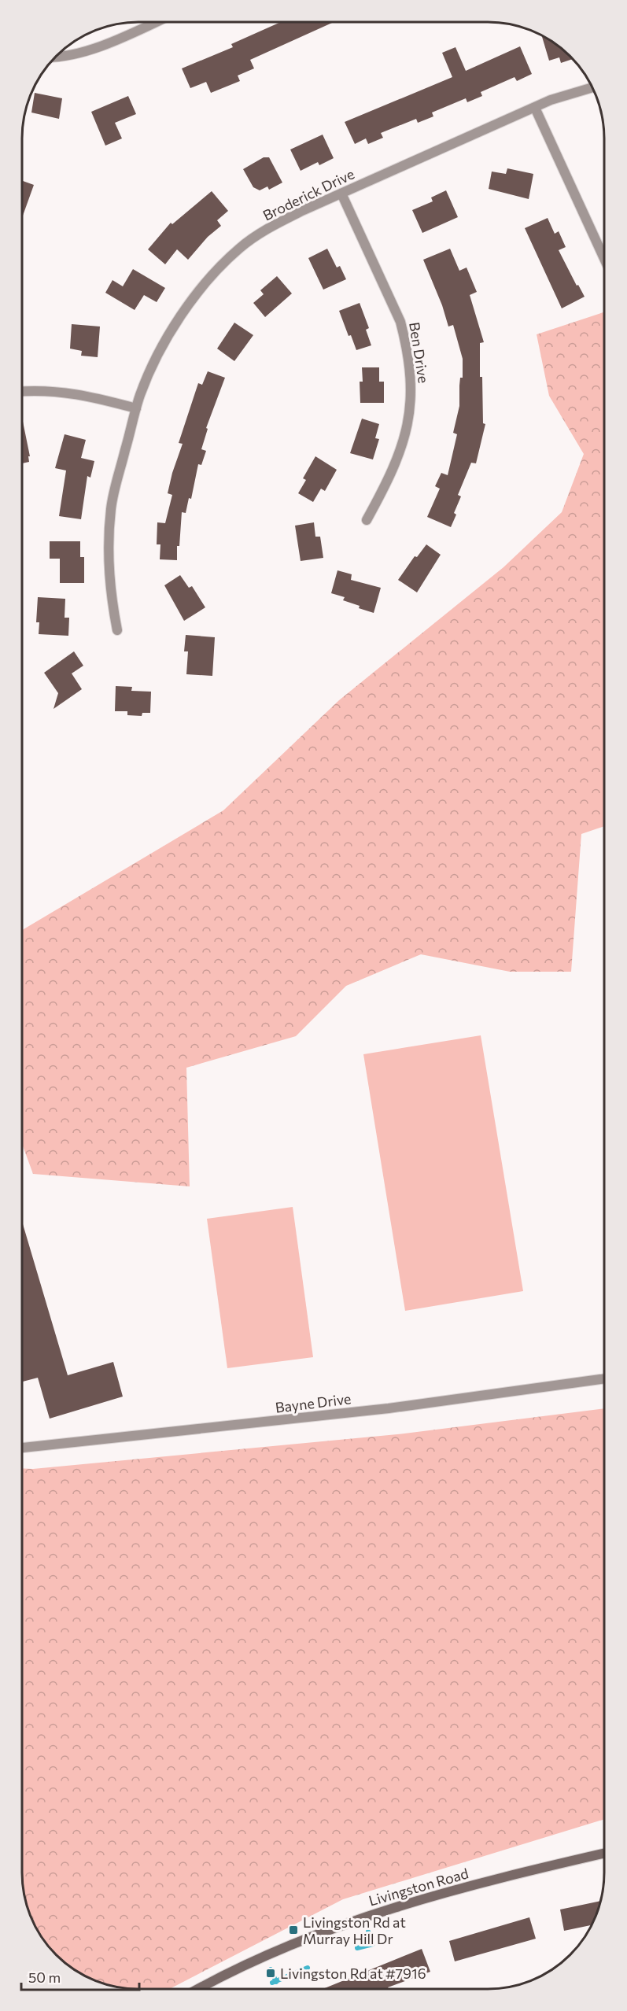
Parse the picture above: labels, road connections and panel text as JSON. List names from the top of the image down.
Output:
{
  "streets": {
    "main road": ["Livingston Road"],
    "street": ["Broderick Drive", "Ben Drive", "Bayne Drive"]
  },
  "crossings": [
    ["Broderick Drive", "Ben Drive"]
  ],
  "places": {
    "transit": ["Livingston Rd at Murray Hill Dr", "Livingston Rd at #7916"]
  },
  "scale_bar": "50 m"
}
